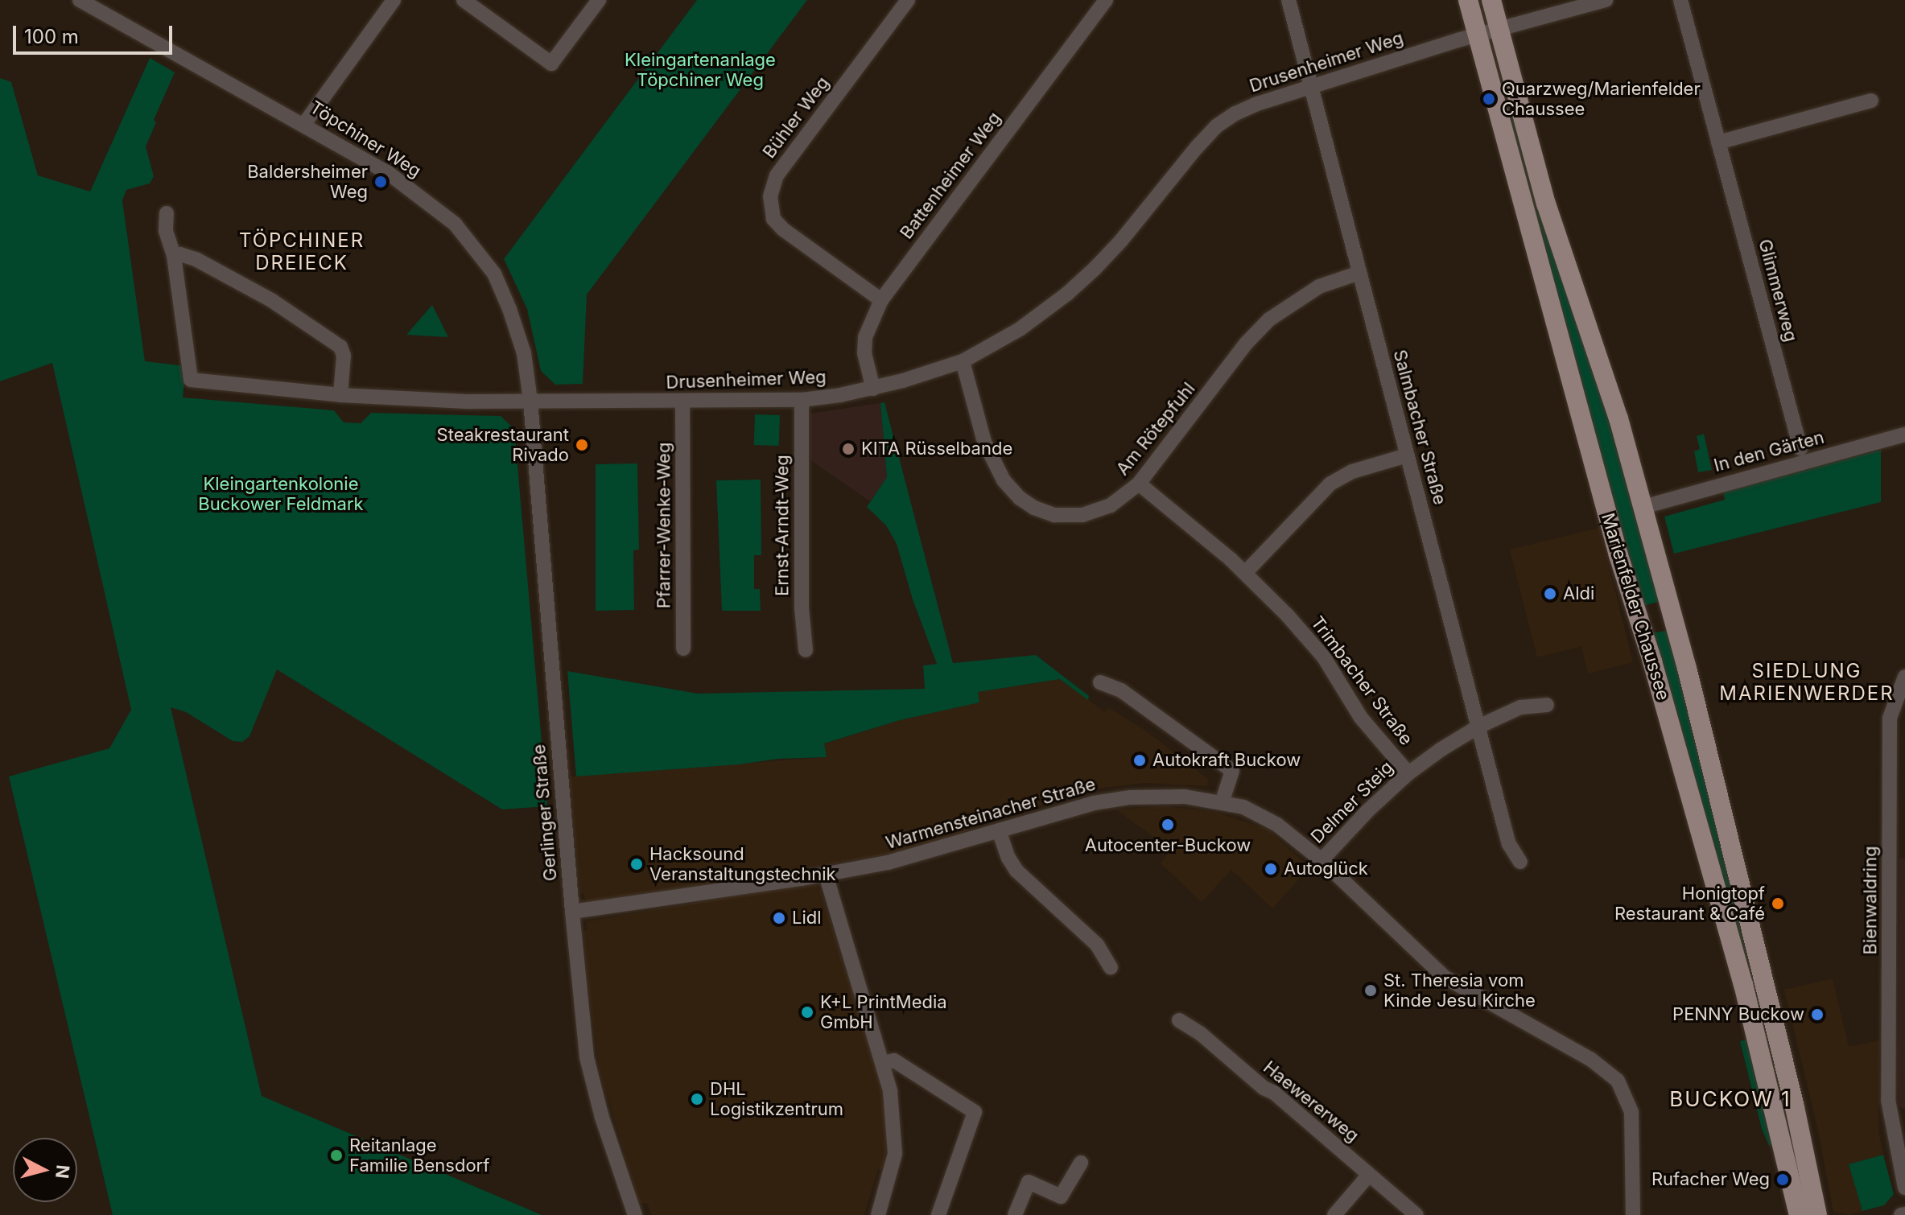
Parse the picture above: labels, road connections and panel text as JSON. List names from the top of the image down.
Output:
{
  "streets": {
    "main road": ["Marienfelder Chaussee"],
    "street": [
      "Drusenheimer Weg",
      "Bühler Weg",
      "Töpchiner Weg",
      "Battenheimer Weg",
      "Glimmerweg",
      "Salmbacher Straße",
      "Am Rötepfuhl",
      "In den Gärten",
      "Pfarrer-Wenke-Weg",
      "Ernst-Arndt-Weg",
      "Trimbacher Straße",
      "Delmer Steig",
      "Gerlinger Straße",
      "Warmensteinacher Straße",
      "Bienwaldring",
      "Haewererweg"
    ]
  },
  "crossings": [
    ["Drusenheimer Weg", "Töpchiner Weg"],
    ["Drusenheimer Weg", "Battenheimer Weg"],
    ["Drusenheimer Weg", "Salmbacher Straße"],
    ["Drusenheimer Weg", "Am Rötepfuhl"],
    ["Drusenheimer Weg", "Pfarrer-Wenke-Weg"],
    ["Drusenheimer Weg", "Ernst-Arndt-Weg"],
    ["Drusenheimer Weg", "Marienfelder Chaussee"],
    ["Drusenheimer Weg", "Gerlinger Straße"],
    ["Bühler Weg", "Battenheimer Weg"],
    ["Töpchiner Weg", "Gerlinger Straße"],
    ["Salmbacher Straße", "Am Rötepfuhl"],
    ["Salmbacher Straße", "Delmer Steig"],
    ["Am Rötepfuhl", "Trimbacher Straße"],
    ["In den Gärten", "Marienfelder Chaussee"],
    ["Trimbacher Straße", "Delmer Steig"],
    ["Delmer Steig", "Warmensteinacher Straße"],
    ["Gerlinger Straße", "Warmensteinacher Straße"]
  ],
  "districts": ["TÖPCHINER DREIECK", "SIEDLUNG MARIENWERDER", "BUCKOW 1"],
  "parks": ["Kleingartenanlage Töpchiner Weg", "Kleingartenkolonie Buckower Feldmark"],
  "places": [
    "Quarzweg/Marienfelder Chaussee",
    "Baldersheimer Weg",
    "Steakrestaurant Rivado",
    "KITA Rüsselbande",
    "Aldi",
    "Autokraft Buckow",
    "Autocenter-Buckow",
    "Hacksound Veranstaltungstechnik",
    "Autoglück",
    "Honigtopf Restaurant & Café",
    "Lidl",
    "St. Theresia vom Kinde Jesu Kirche",
    "K+L PrintMedia GmbH",
    "PENNY Buckow",
    "DHL Logistikzentrum",
    "Reitanlage Familie Bensdorf",
    "Rufacher Weg"
  ],
  "scale_bar": "100 m",
  "north": "right"
}
